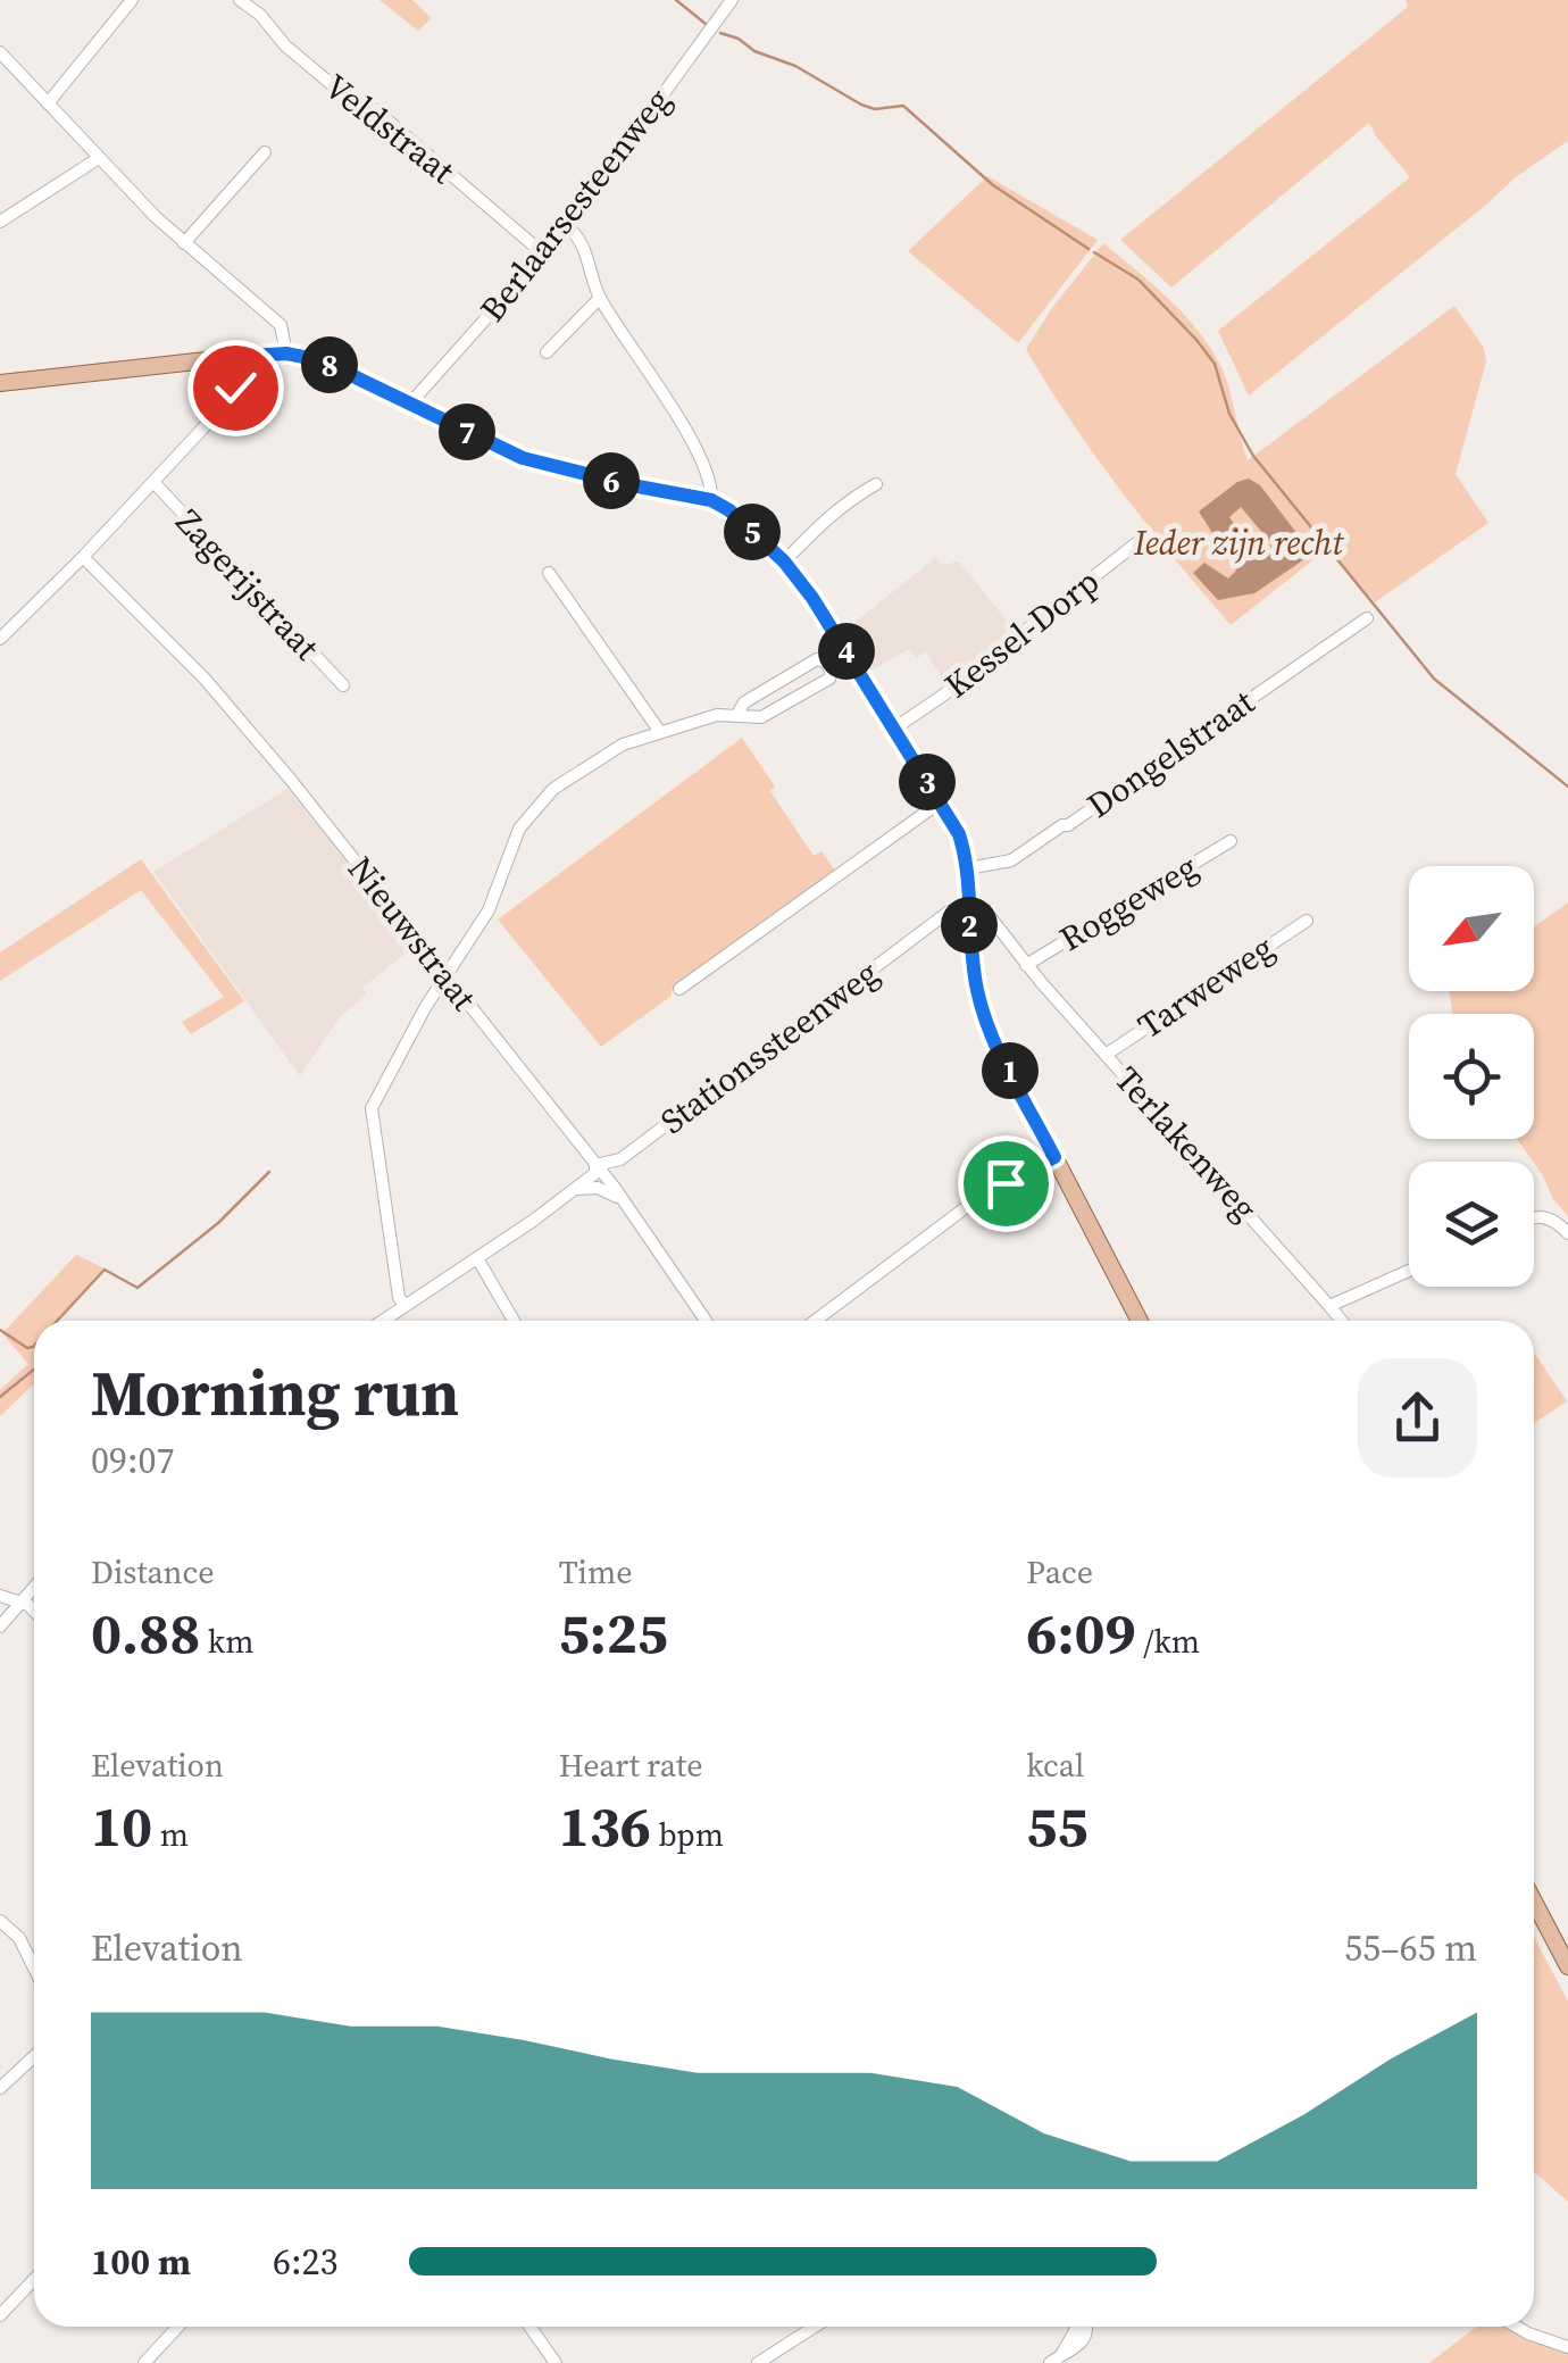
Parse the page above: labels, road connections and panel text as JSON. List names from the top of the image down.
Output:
{
  "streets": {
    "street": [
      "Veldstraat",
      "Berlaarsesteenweg",
      "Zagerijstraat",
      "Kessel-Dorp",
      "Dongelstraat",
      "Roggeweg",
      "Nieuwstraat",
      "Tarweweg",
      "Stationssteenweg",
      "Terlakenweg"
    ]
  },
  "crossings": [
    ["Veldstraat", "Berlaarsesteenweg"],
    ["Roggeweg", "Terlakenweg"],
    ["Nieuwstraat", "Stationssteenweg"],
    ["Tarweweg", "Terlakenweg"],
    ["Stationssteenweg", "Terlakenweg"]
  ],
  "parks": ["Ieder zijn recht"],
  "north": "bottom left",
  "page": {
    "pins": [
      "8",
      "7",
      "6",
      "5",
      "4",
      "3",
      "2",
      "1"
    ],
    "heading": ["Morning run", "09:07"],
    "stats": [
      ["Distance", "0.88 km"],
      ["Time", "5:25"],
      ["Pace", "6:09 /km"],
      ["Elevation", "10 m"],
      ["Heart rate", "136 bpm"],
      ["kcal", "55"]
    ],
    "chart": ["Elevation", "55–65 m"],
    "list": [
      {
        "name": "100 m",
        "note": "6:23"
      }
    ]
  }
}
